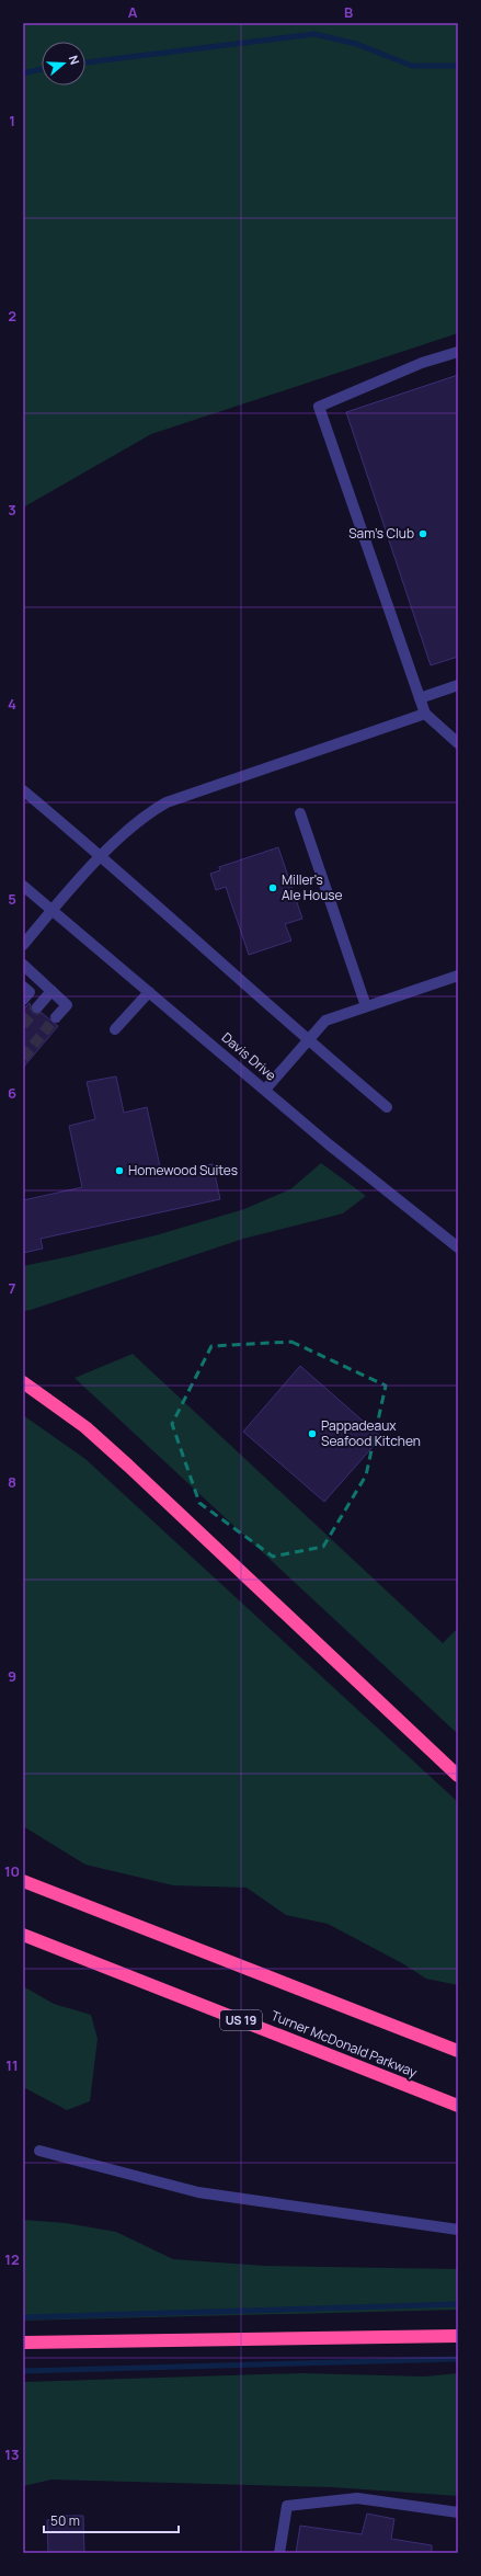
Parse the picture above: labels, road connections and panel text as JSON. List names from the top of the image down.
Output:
{
  "streets": {
    "highway": ["US 19", "Turner McDonald Parkway"],
    "street": ["Davis Drive"]
  },
  "places": [
    "Sam's Club",
    "Miller's Ale House",
    "Homewood Suites",
    "Pappadeaux Seafood Kitchen"
  ],
  "scale_bar": "50 m",
  "north": "right",
  "grid": {
    "columns": ["A", "B"],
    "rows": [
      "1",
      "2",
      "3",
      "4",
      "5",
      "6",
      "7",
      "8",
      "9",
      "10",
      "11",
      "12",
      "13"
    ]
  }
}
